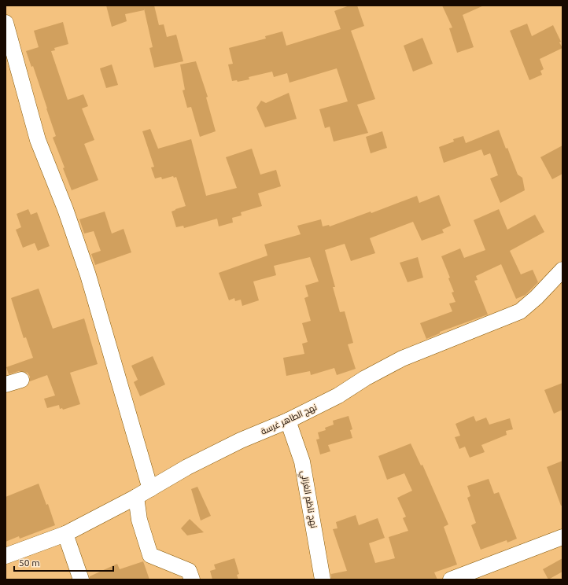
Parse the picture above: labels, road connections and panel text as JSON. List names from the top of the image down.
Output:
{
  "streets": {
    "street": ["نهج الطاهر غرسة", "نهج ناظم الغزالي"]
  },
  "crossings": [
    ["نهج الطاهر غرسة", "نهج ناظم الغزالي"]
  ],
  "scale_bar": "50 m"
}
